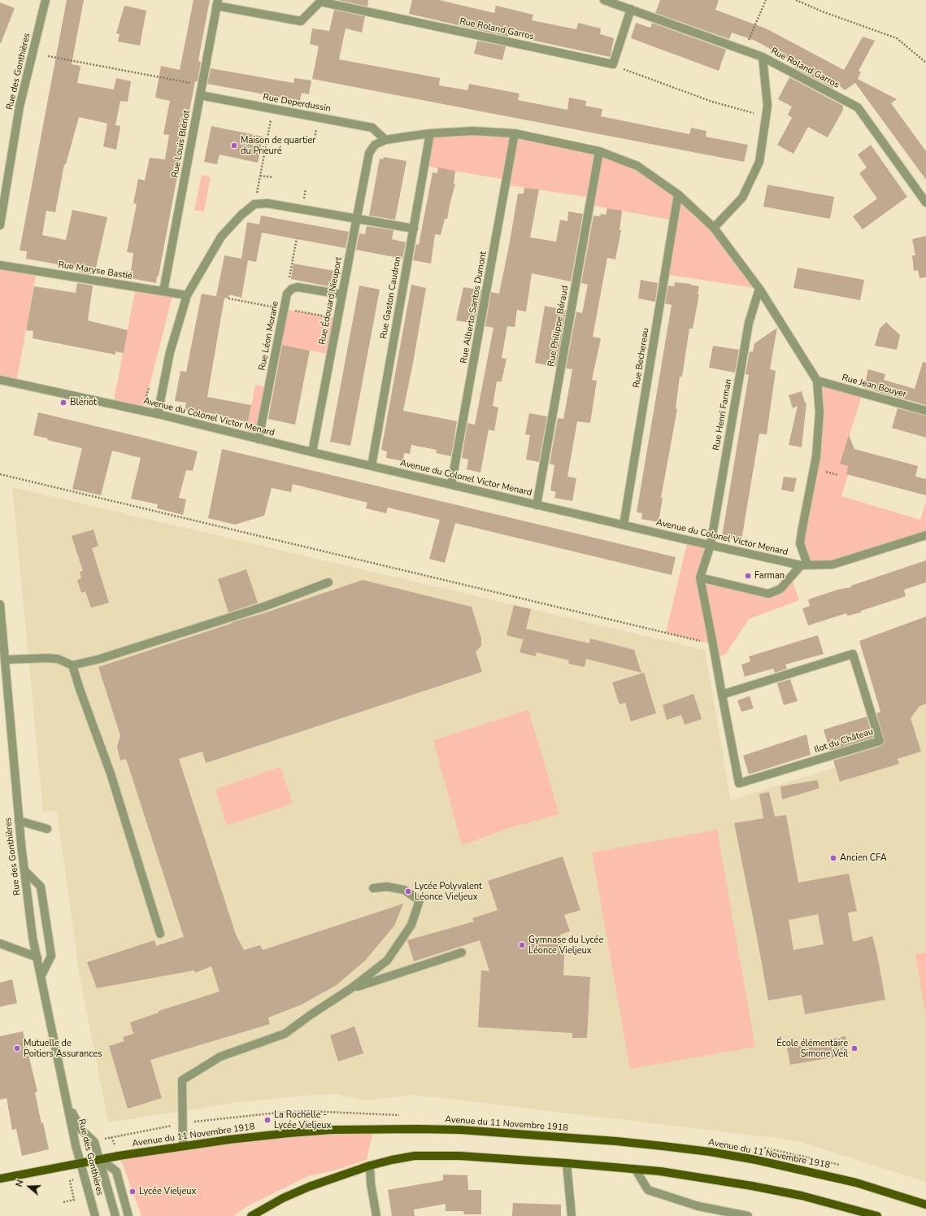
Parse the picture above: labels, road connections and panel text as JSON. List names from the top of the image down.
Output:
{
  "streets": {
    "main road": ["Avenue du 11 Novembre 1918"],
    "street": [
      "Rue Roland Garros",
      "Rue des Gonthières",
      "Rue Deperdussin",
      "Rue Louis Blériot",
      "Rue Maryse Bastié",
      "Rue Gaston Caudron",
      "Rue Édouard Nieuport",
      "Rue Alberto Santos Dumont",
      "Rue Philippe Béraud",
      "Rue Léon Morane",
      "Rue Bechereau",
      "Rue Jean Bouyer",
      "Rue Henri Farman",
      "Avenue du Colonel Victor Menard",
      "Ilot du Château"
    ]
  },
  "crossings": [
    ["Rue Roland Garros", "Rue Louis Blériot"],
    ["Rue des Gonthières", "Avenue du 11 Novembre 1918"],
    ["Rue Deperdussin", "Rue Louis Blériot"],
    ["Rue Deperdussin", "Rue Édouard Nieuport"],
    ["Rue Louis Blériot", "Rue Maryse Bastié"],
    ["Rue Gaston Caudron", "Avenue du Colonel Victor Menard"],
    ["Rue Édouard Nieuport", "Rue Léon Morane"],
    ["Rue Édouard Nieuport", "Avenue du Colonel Victor Menard"],
    ["Rue Alberto Santos Dumont", "Avenue du Colonel Victor Menard"],
    ["Rue Philippe Béraud", "Avenue du Colonel Victor Menard"],
    ["Rue Léon Morane", "Avenue du Colonel Victor Menard"],
    ["Rue Bechereau", "Avenue du Colonel Victor Menard"],
    ["Rue Henri Farman", "Avenue du Colonel Victor Menard"],
    ["Rue Henri Farman", "Ilot du Château"]
  ],
  "places": [
    "Maison de quartier du Prieuré",
    "Blériot",
    "Farman",
    "Ancien CFA",
    "Lycée Polyvalent Léonce Vieljeux",
    "Gymnase du Lycée Léonce Vieljeux",
    "Mutuelle de Poitiers Assurances",
    "École élémentaire Simone Veil",
    "La Rochelle - Lycée Vieljeux",
    "Lycée Vieljeux"
  ],
  "north": "left"
}
